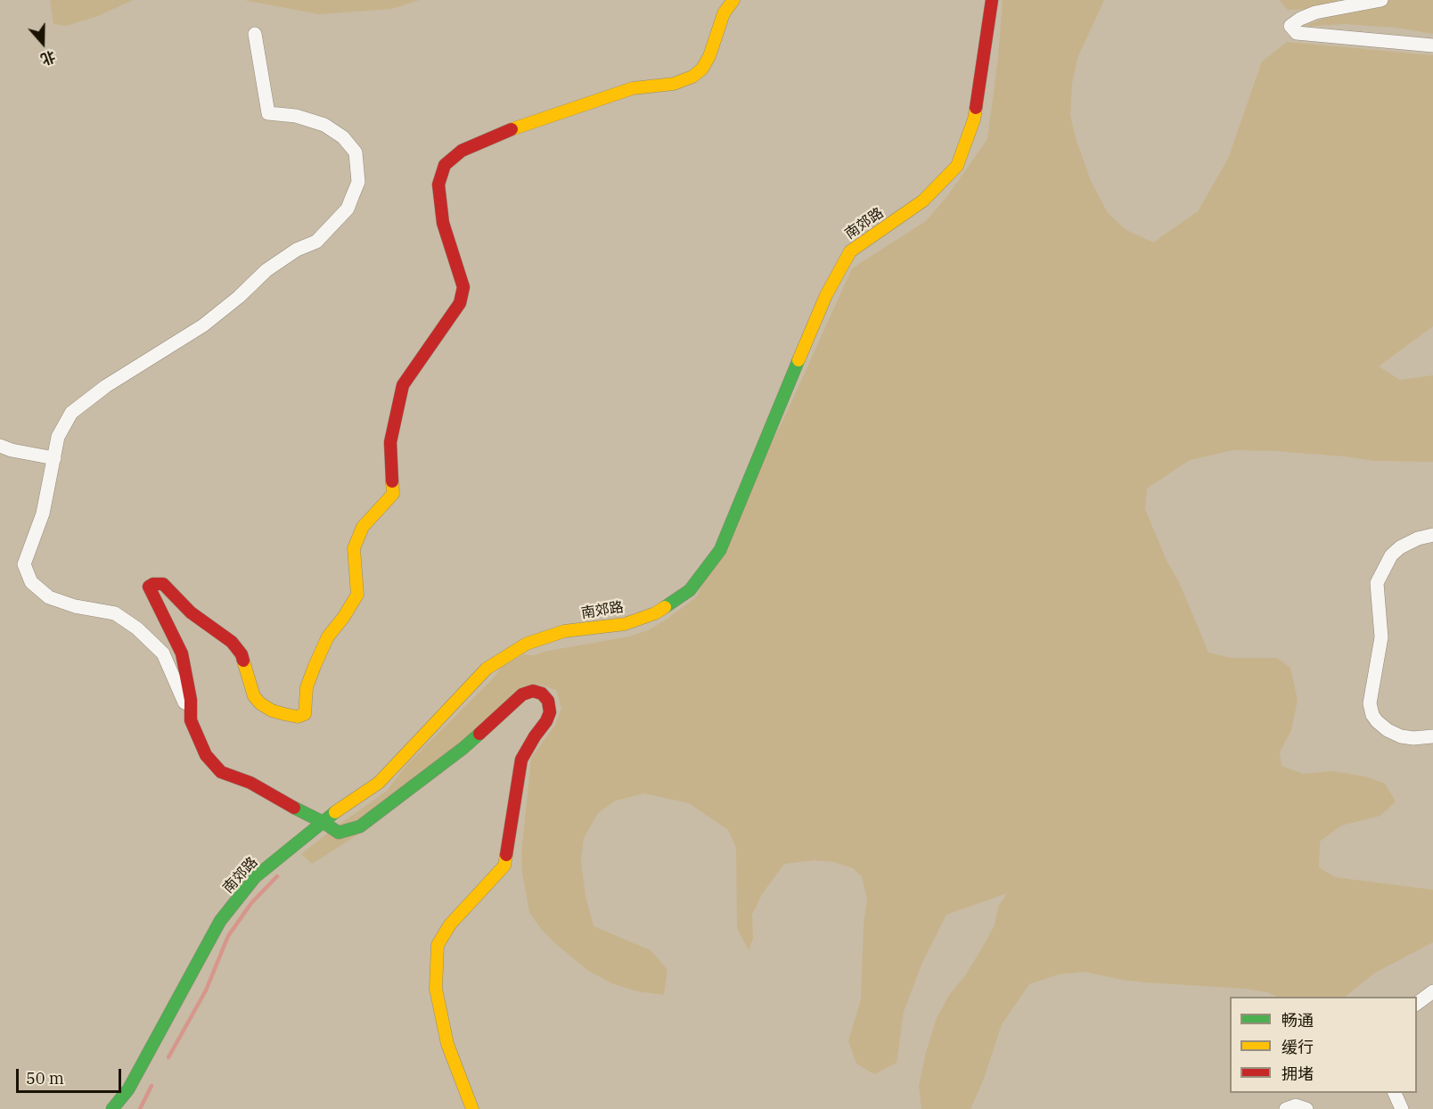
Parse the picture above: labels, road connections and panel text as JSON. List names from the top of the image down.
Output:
{
  "streets": {
    "street": ["南郊路"]
  },
  "legend": ["畅通", "缓行", "拥堵"],
  "scale_bar": "50 m",
  "north": "bottom"
}
